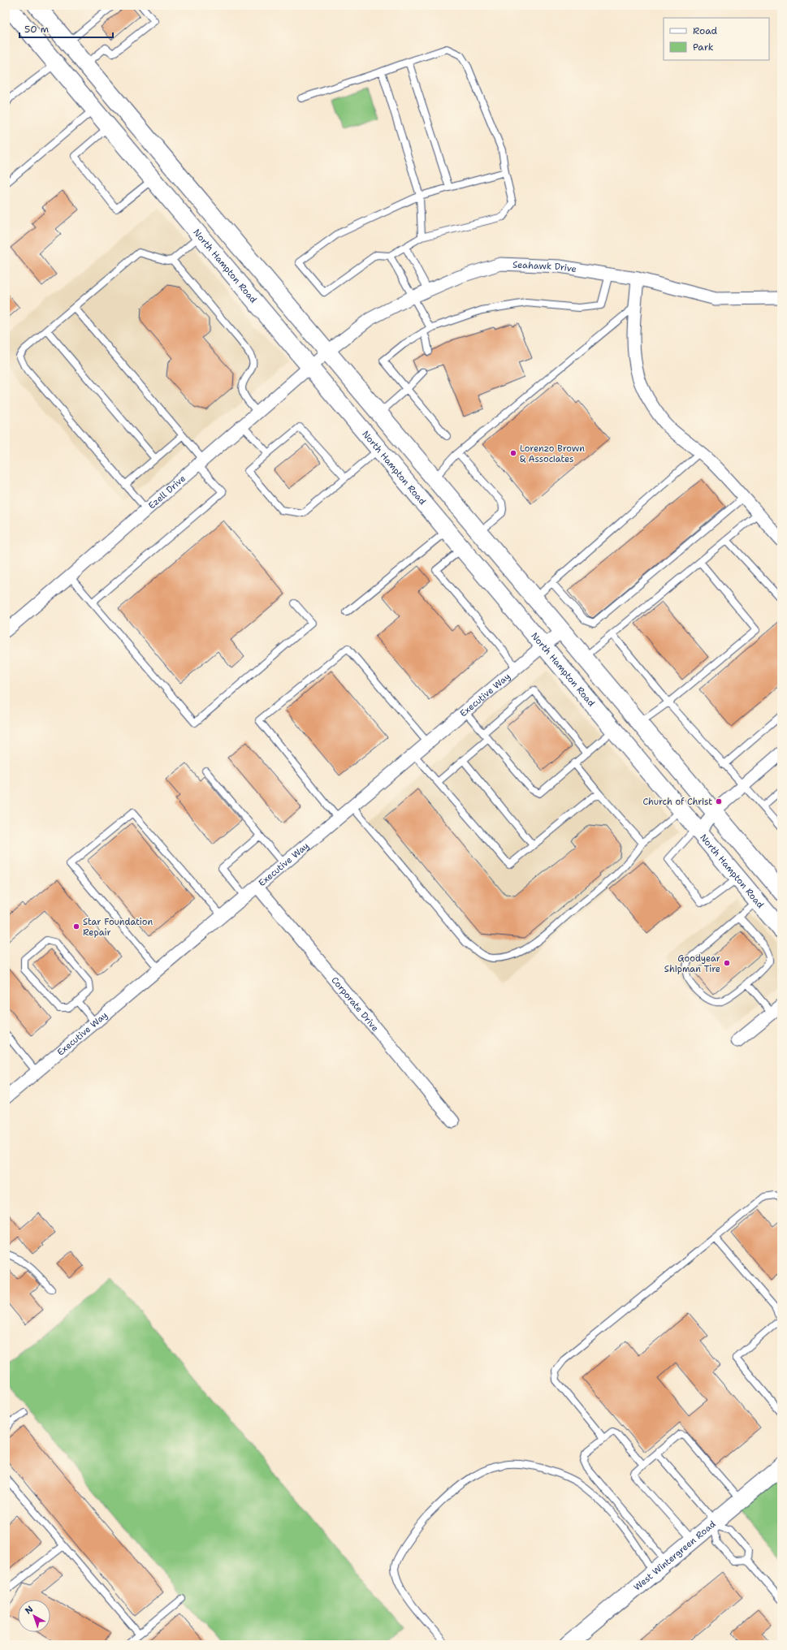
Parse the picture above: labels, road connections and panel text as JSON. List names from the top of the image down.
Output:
{
  "streets": {
    "main road": ["North Hampton Road", "West Wintergreen Road"],
    "street": [
      "Seahawk Drive",
      "Ezell Drive",
      "Executive Way",
      "Corporate Drive"
    ]
  },
  "crossings": [
    ["North Hampton Road", "Ezell Drive"],
    ["North Hampton Road", "Executive Way"],
    ["Seahawk Drive", "Ezell Drive"],
    ["Executive Way", "Corporate Drive"]
  ],
  "places": [
    "Lorenzo Brown & Associates",
    "Church of Christ",
    "Star Foundation Repair",
    "Goodyear Shipman Tire"
  ],
  "legend": ["Road", "Park"],
  "scale_bar": "50 m",
  "north": "top left"
}
